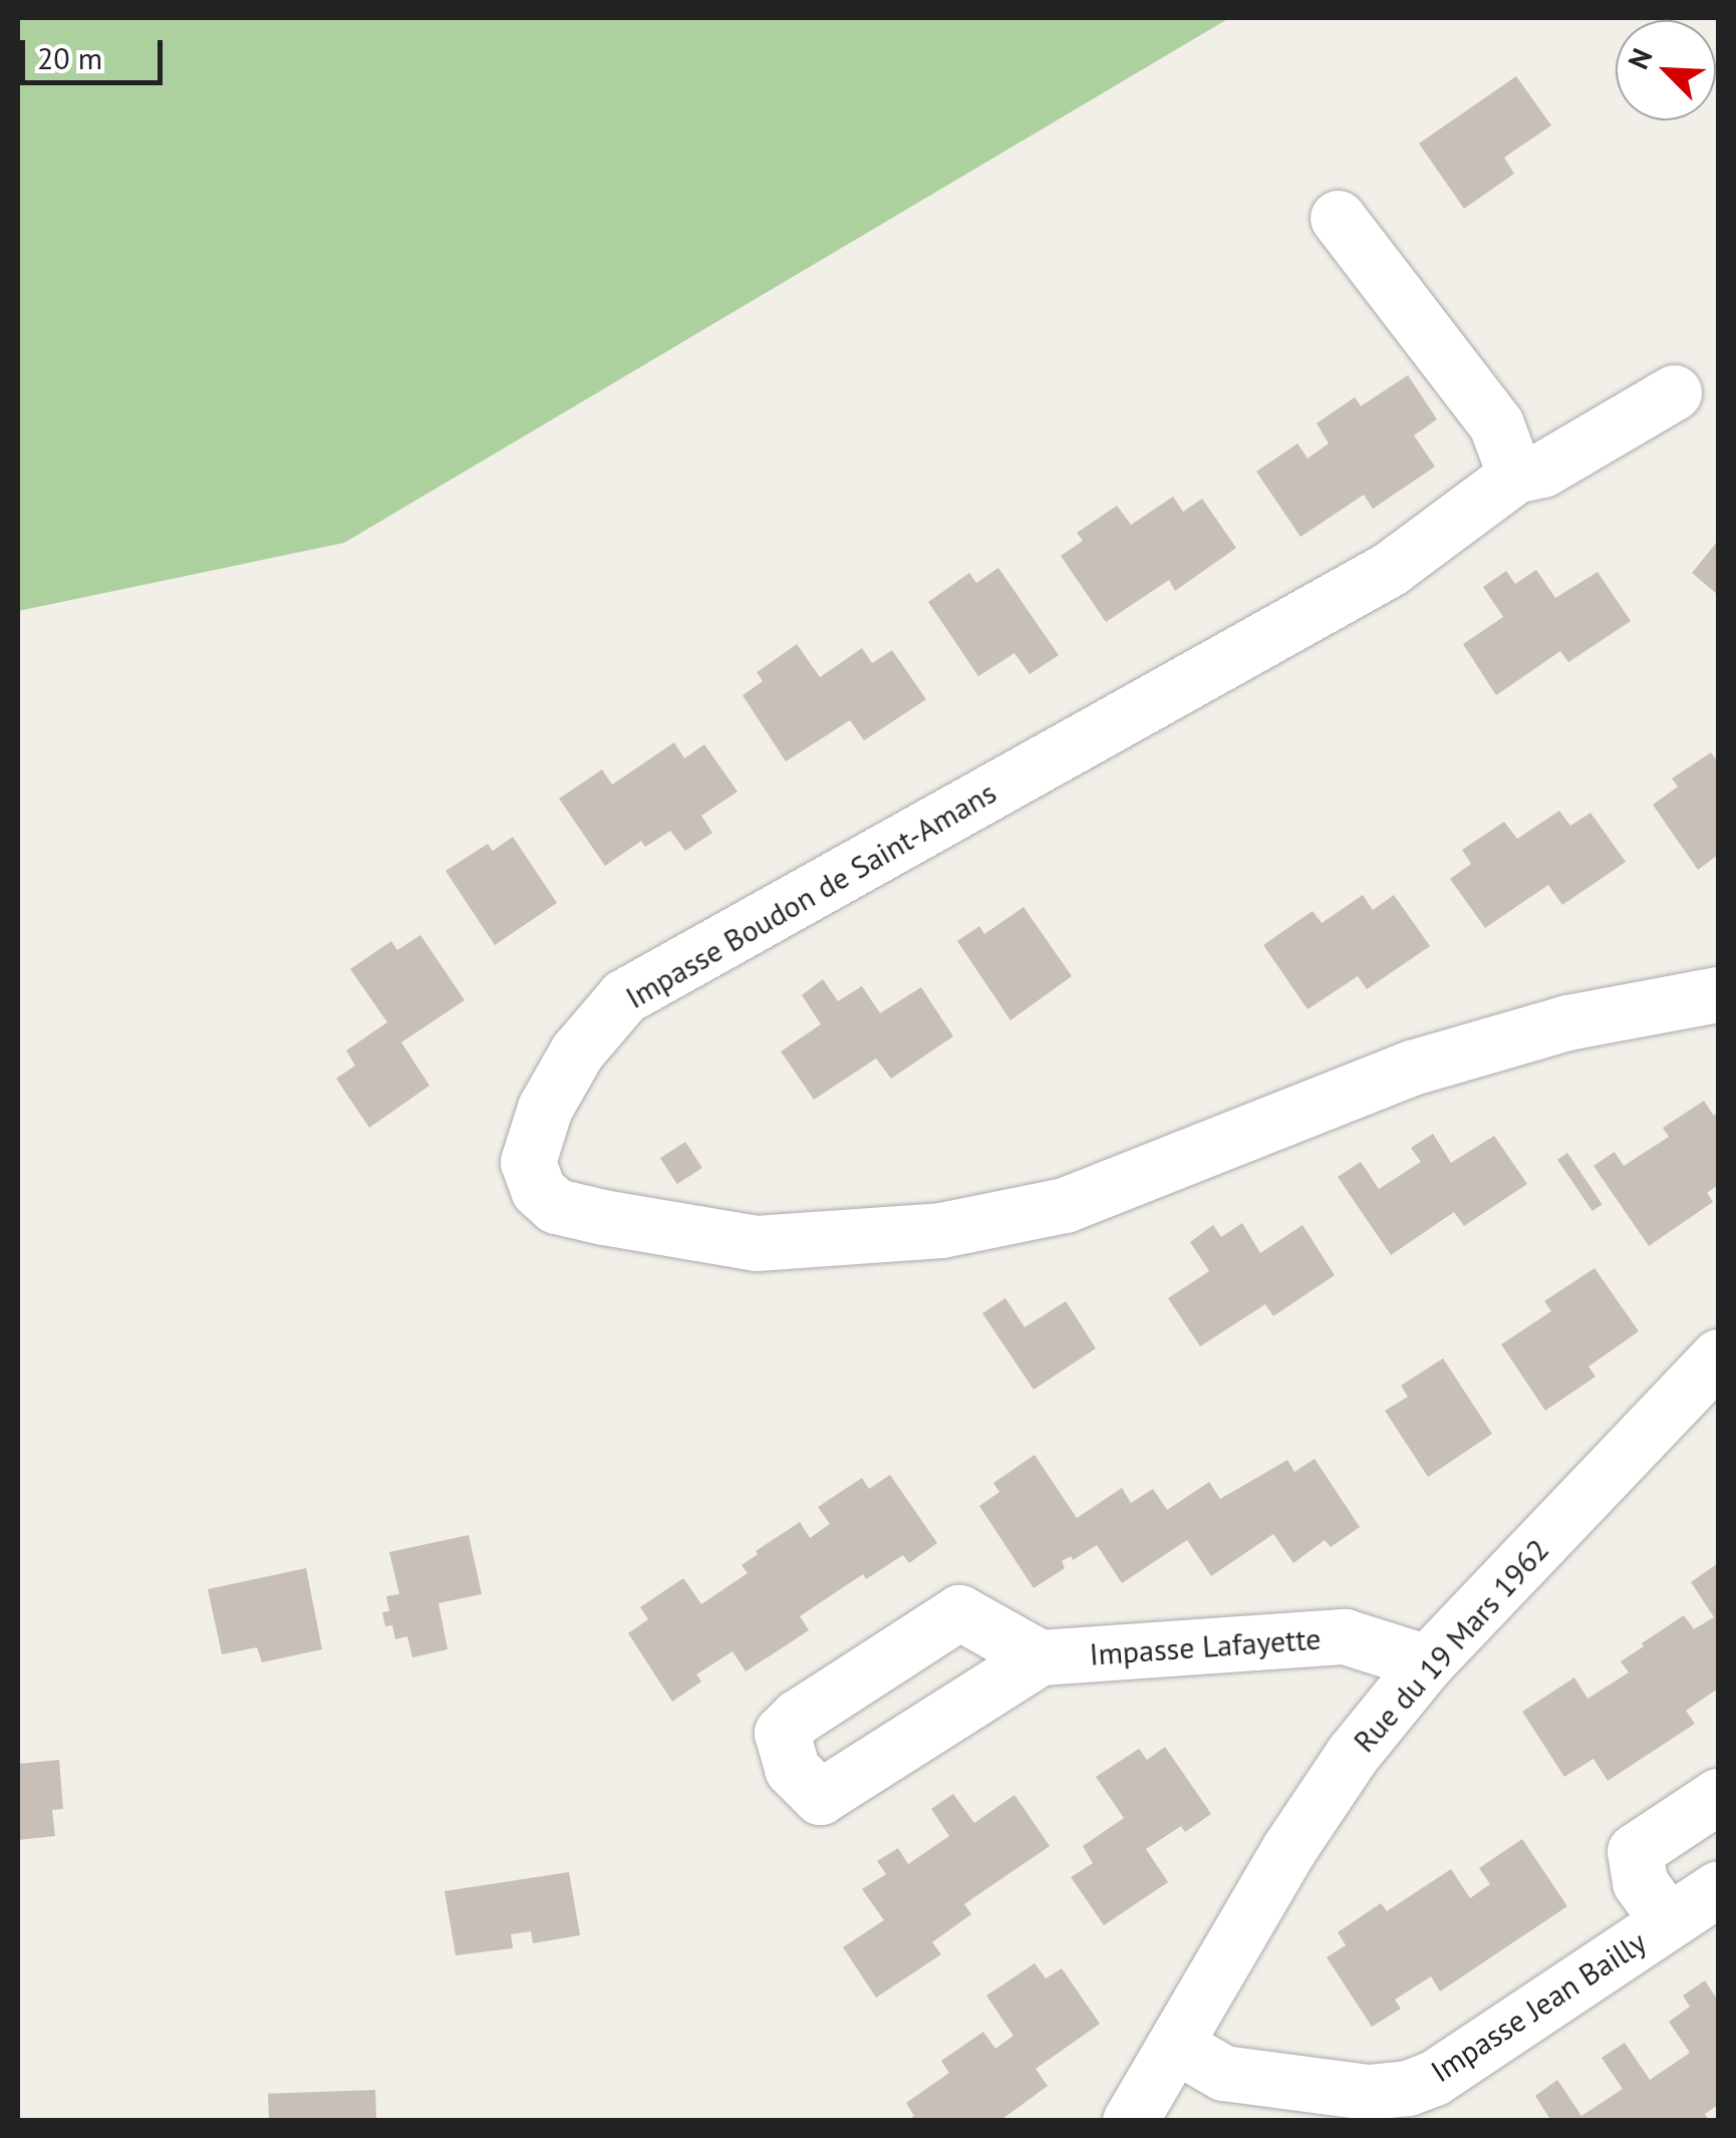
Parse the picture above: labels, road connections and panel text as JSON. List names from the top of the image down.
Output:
{
  "streets": {
    "street": [
      "Impasse Boudon de Saint-Amans",
      "Rue du 19 Mars 1962",
      "Impasse Lafayette",
      "Impasse Jean Bailly"
    ]
  },
  "crossings": [
    ["Rue du 19 Mars 1962", "Impasse Lafayette"],
    ["Rue du 19 Mars 1962", "Impasse Jean Bailly"]
  ],
  "scale_bar": "20 m",
  "north": "top left"
}
